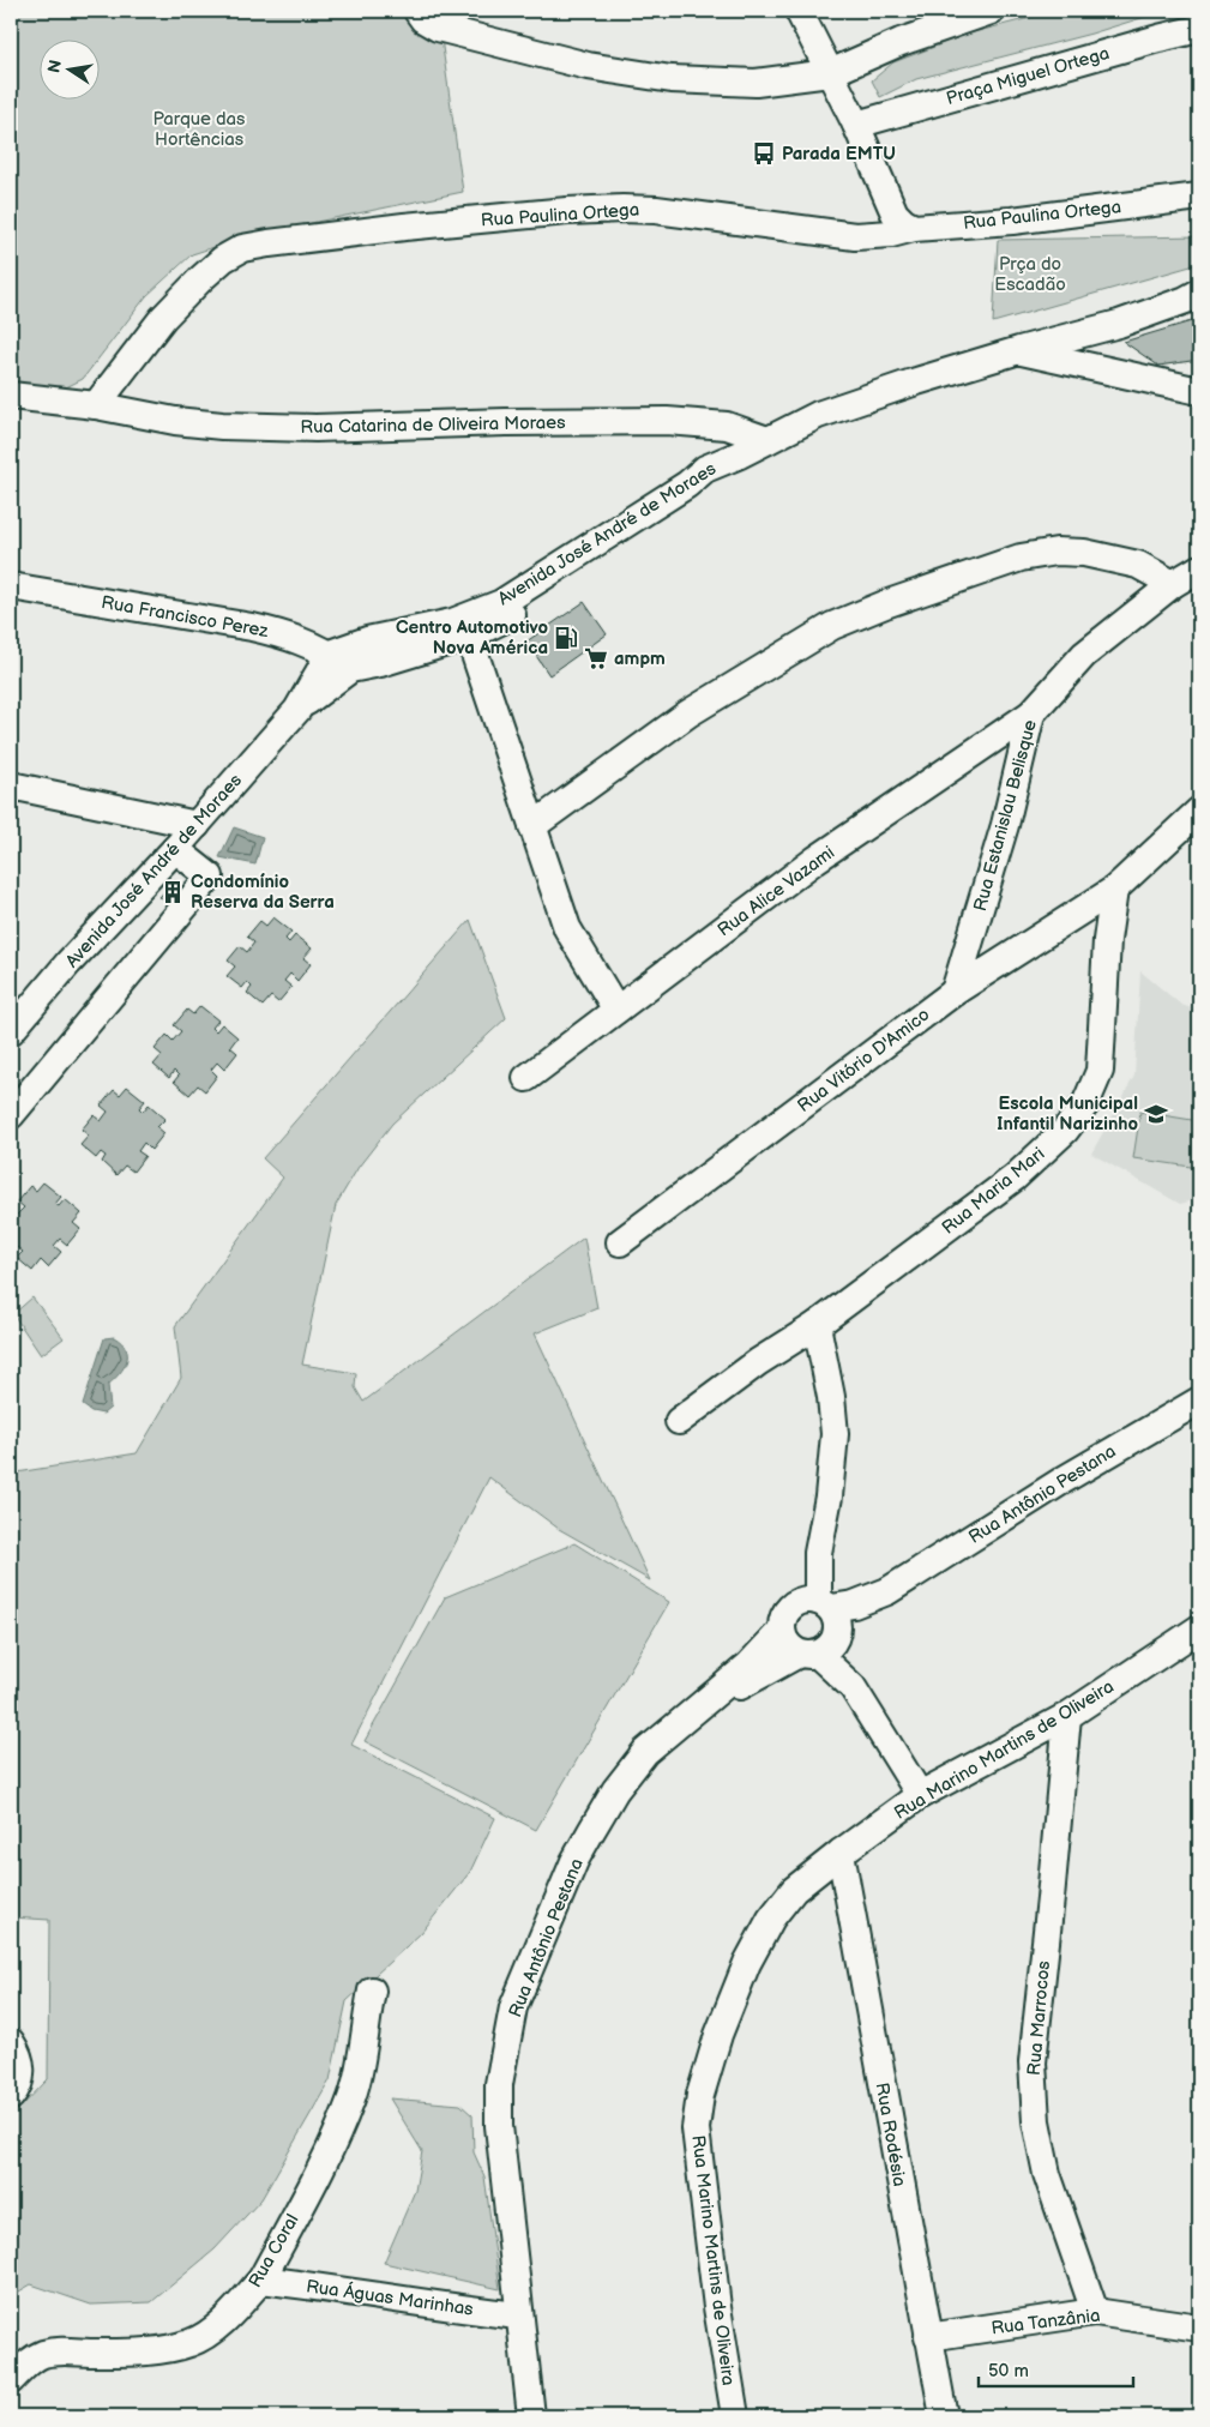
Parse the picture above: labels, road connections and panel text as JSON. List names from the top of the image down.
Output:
{
  "streets": {
    "street": [
      "Praça Miguel Ortega",
      "Rua Paulina Ortega",
      "Rua Catarina de Oliveira Moraes",
      "Avenida José André de Moraes",
      "Rua Francisco Perez",
      "Rua Estanislau Belisque",
      "Rua Alice Vazami",
      "Rua Vitório D'Amico",
      "Rua Maria Mari",
      "Rua Antônio Pestana",
      "Rua Marino Martins de Oliveira",
      "Rua Marrocos",
      "Rua Rodésia",
      "Rua Coral",
      "Rua Águas Marinhas",
      "Rua Tanzânia"
    ]
  },
  "crossings": [
    ["Rua Paulina Ortega", "Rua Catarina de Oliveira Moraes"],
    ["Rua Catarina de Oliveira Moraes", "Avenida José André de Moraes"],
    ["Avenida José André de Moraes", "Rua Francisco Perez"],
    ["Rua Estanislau Belisque", "Rua Alice Vazami"],
    ["Rua Estanislau Belisque", "Rua Vitório D'Amico"],
    ["Rua Vitório D'Amico", "Rua Maria Mari"],
    ["Rua Antônio Pestana", "Rua Águas Marinhas"],
    ["Rua Marino Martins de Oliveira", "Rua Marrocos"],
    ["Rua Marino Martins de Oliveira", "Rua Rodésia"],
    ["Rua Marrocos", "Rua Tanzânia"],
    ["Rua Rodésia", "Rua Tanzânia"],
    ["Rua Coral", "Rua Águas Marinhas"]
  ],
  "parks": ["Parque das Hortências", "Prça do Escadão"],
  "places": {
    "bus stop": ["Parada EMTU"],
    "fuel station": ["Centro Automotivo Nova América"],
    "supermarket": ["ampm"],
    "building": ["Condomínio Reserva da Serra"],
    "school or university": ["Escola Municipal Infantil Narizinho"]
  },
  "scale_bar": "50 m",
  "north": "left"
}
